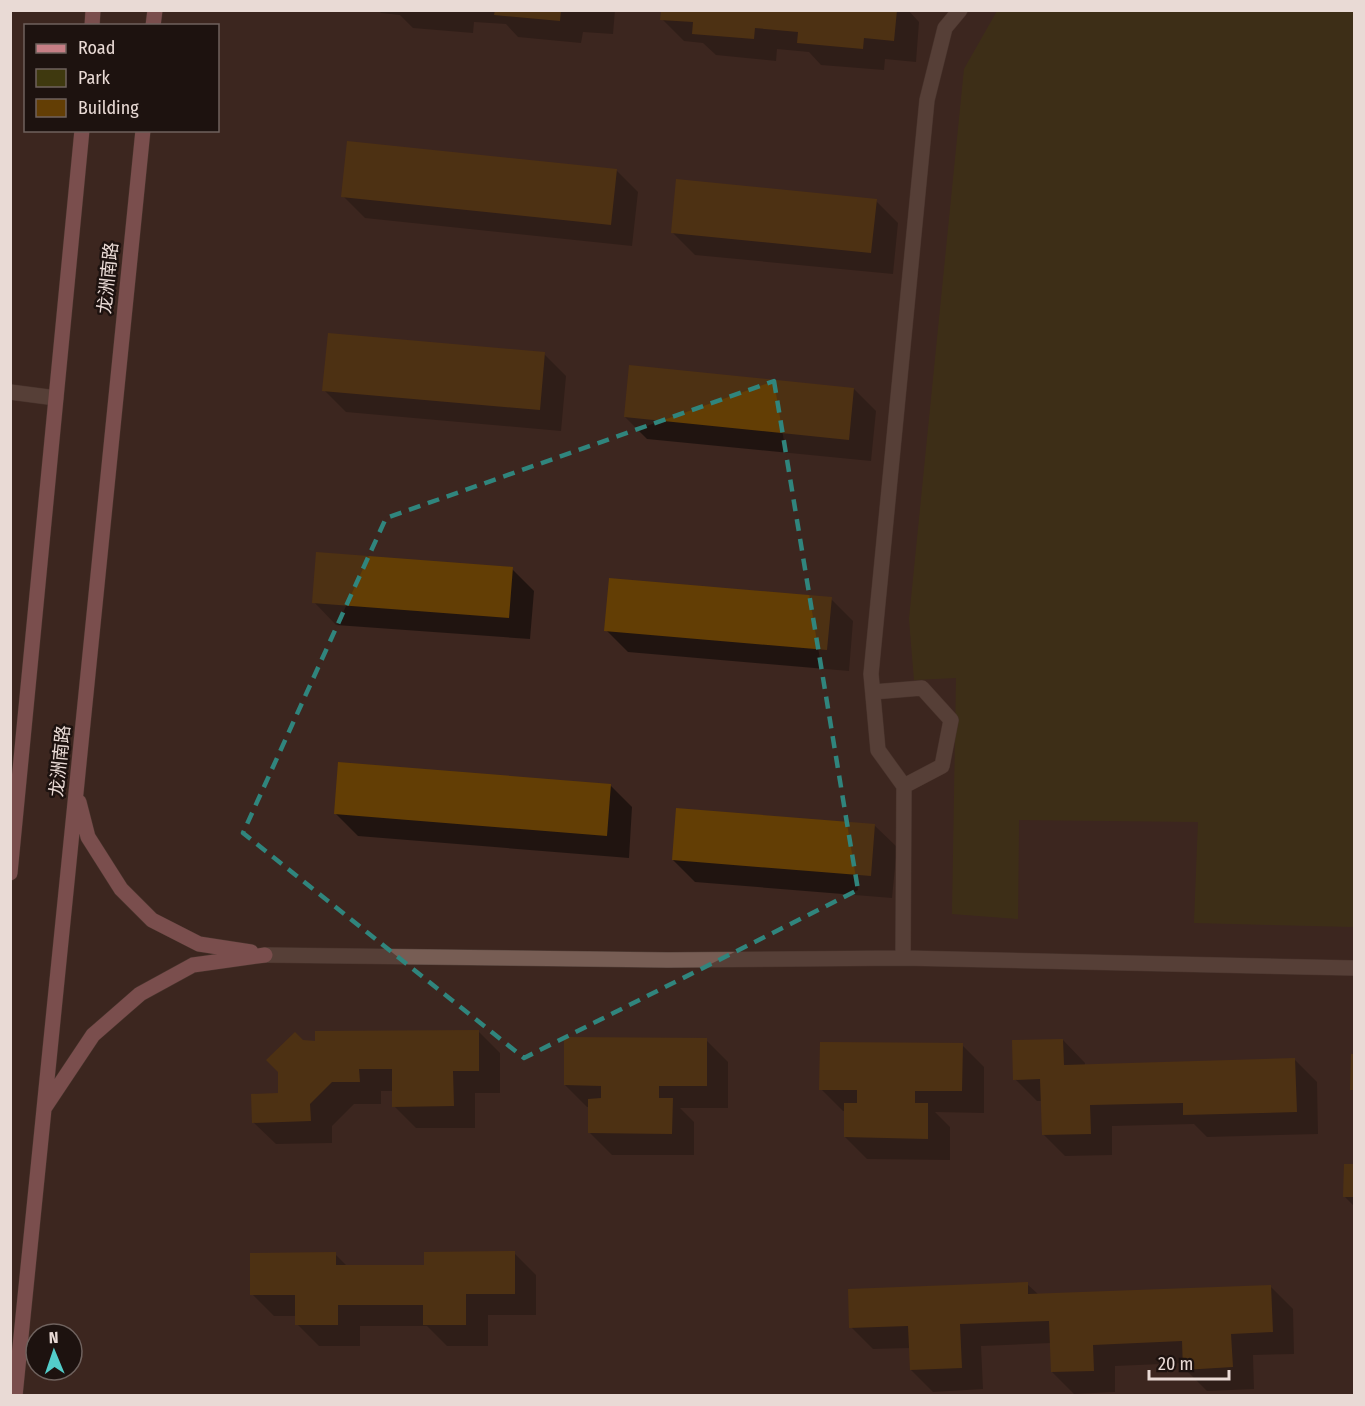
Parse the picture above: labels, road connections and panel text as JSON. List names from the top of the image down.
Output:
{
  "streets": {
    "main road": ["龙洲南路"]
  },
  "legend": ["Road", "Park", "Building"],
  "scale_bar": "20 m",
  "north": "top"
}
